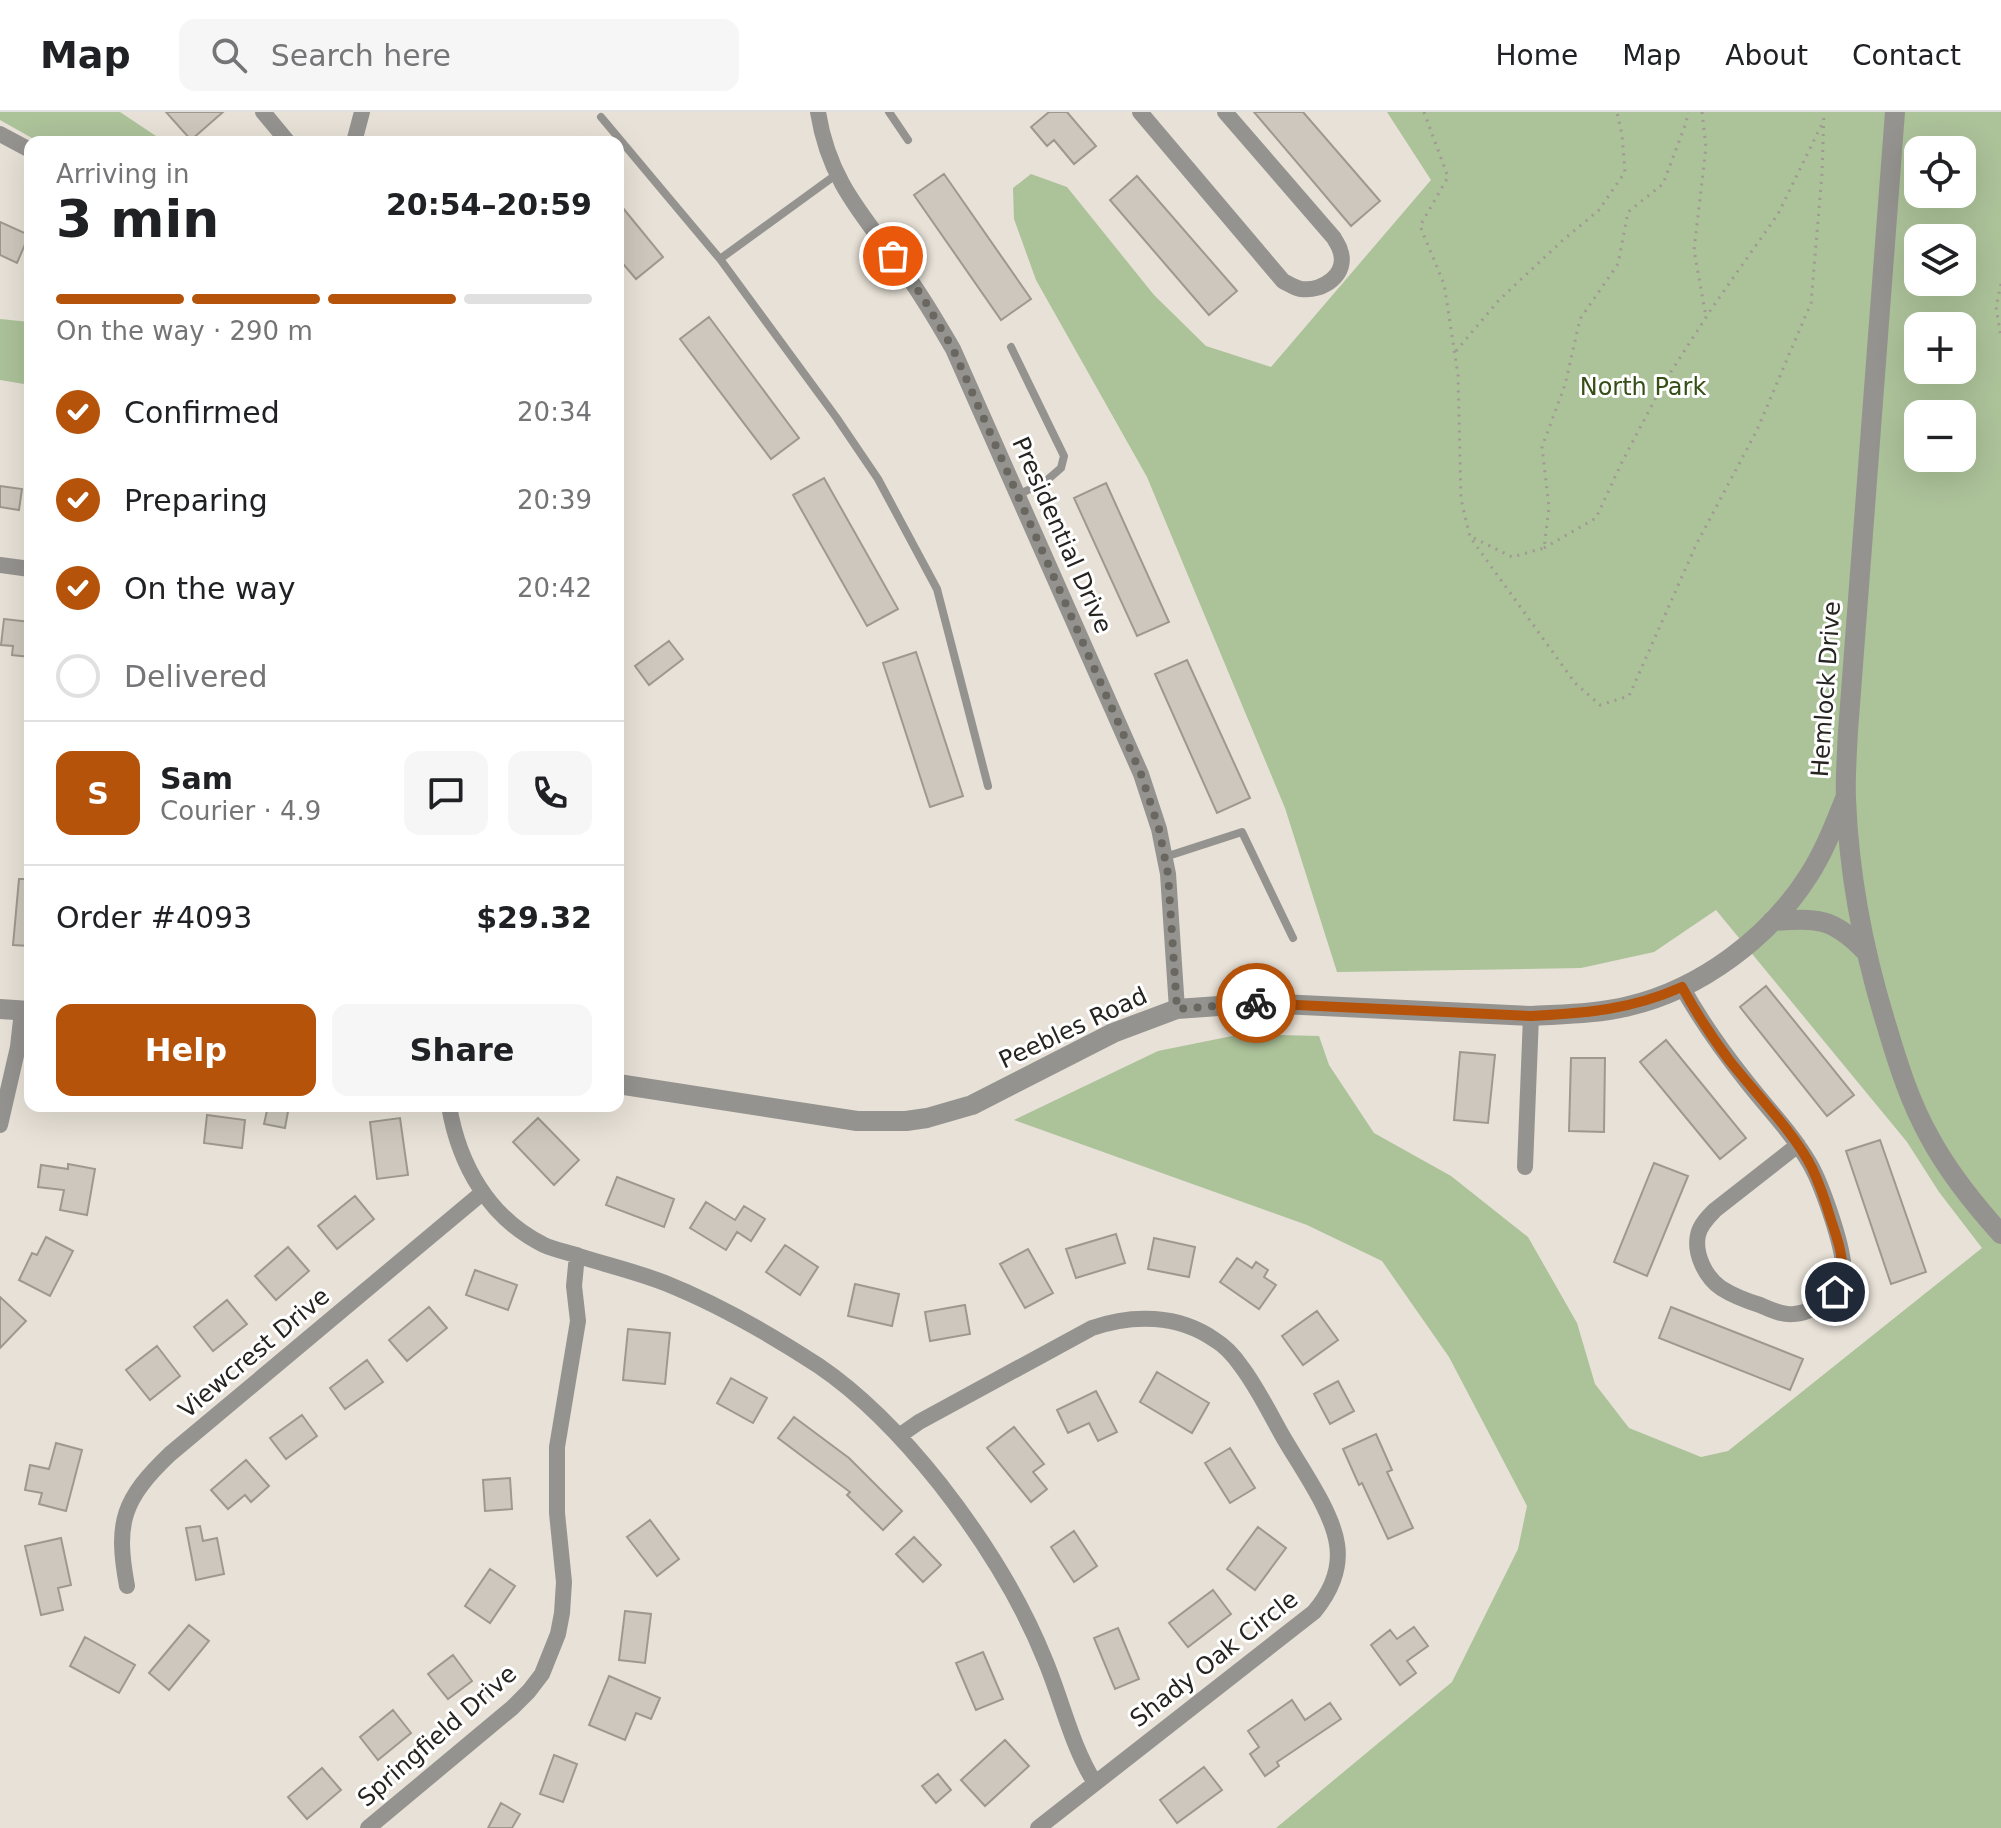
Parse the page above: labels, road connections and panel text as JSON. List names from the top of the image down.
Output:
{
  "streets": {
    "street": [
      "Presidential Drive",
      "Hemlock Drive",
      "Peebles Road",
      "Viewcrest Drive",
      "Shady Oak Circle",
      "Springfield Drive"
    ]
  },
  "crossings": [
    ["Presidential Drive", "Peebles Road"],
    ["Hemlock Drive", "Peebles Road"]
  ],
  "parks": ["North Park"],
  "page": {
    "header": "Map",
    "search": "Search here",
    "nav": [
      "Home",
      "Map",
      "About",
      "Contact"
    ],
    "map_buttons": ["+", "−"],
    "heading": ["3 min", "Arriving in", "20:54–20:59"],
    "panel": [
      "Sam",
      "Courier · 4.9",
      "Order #4093",
      "$29.32"
    ],
    "bar": "On the way · 290 m",
    "list": [
      ["Confirmed", "20:34"],
      ["Preparing", "20:39"],
      ["On the way", "20:42"],
      "Delivered"
    ],
    "round": "S",
    "buttons": ["Help", "Share"]
  }
}
